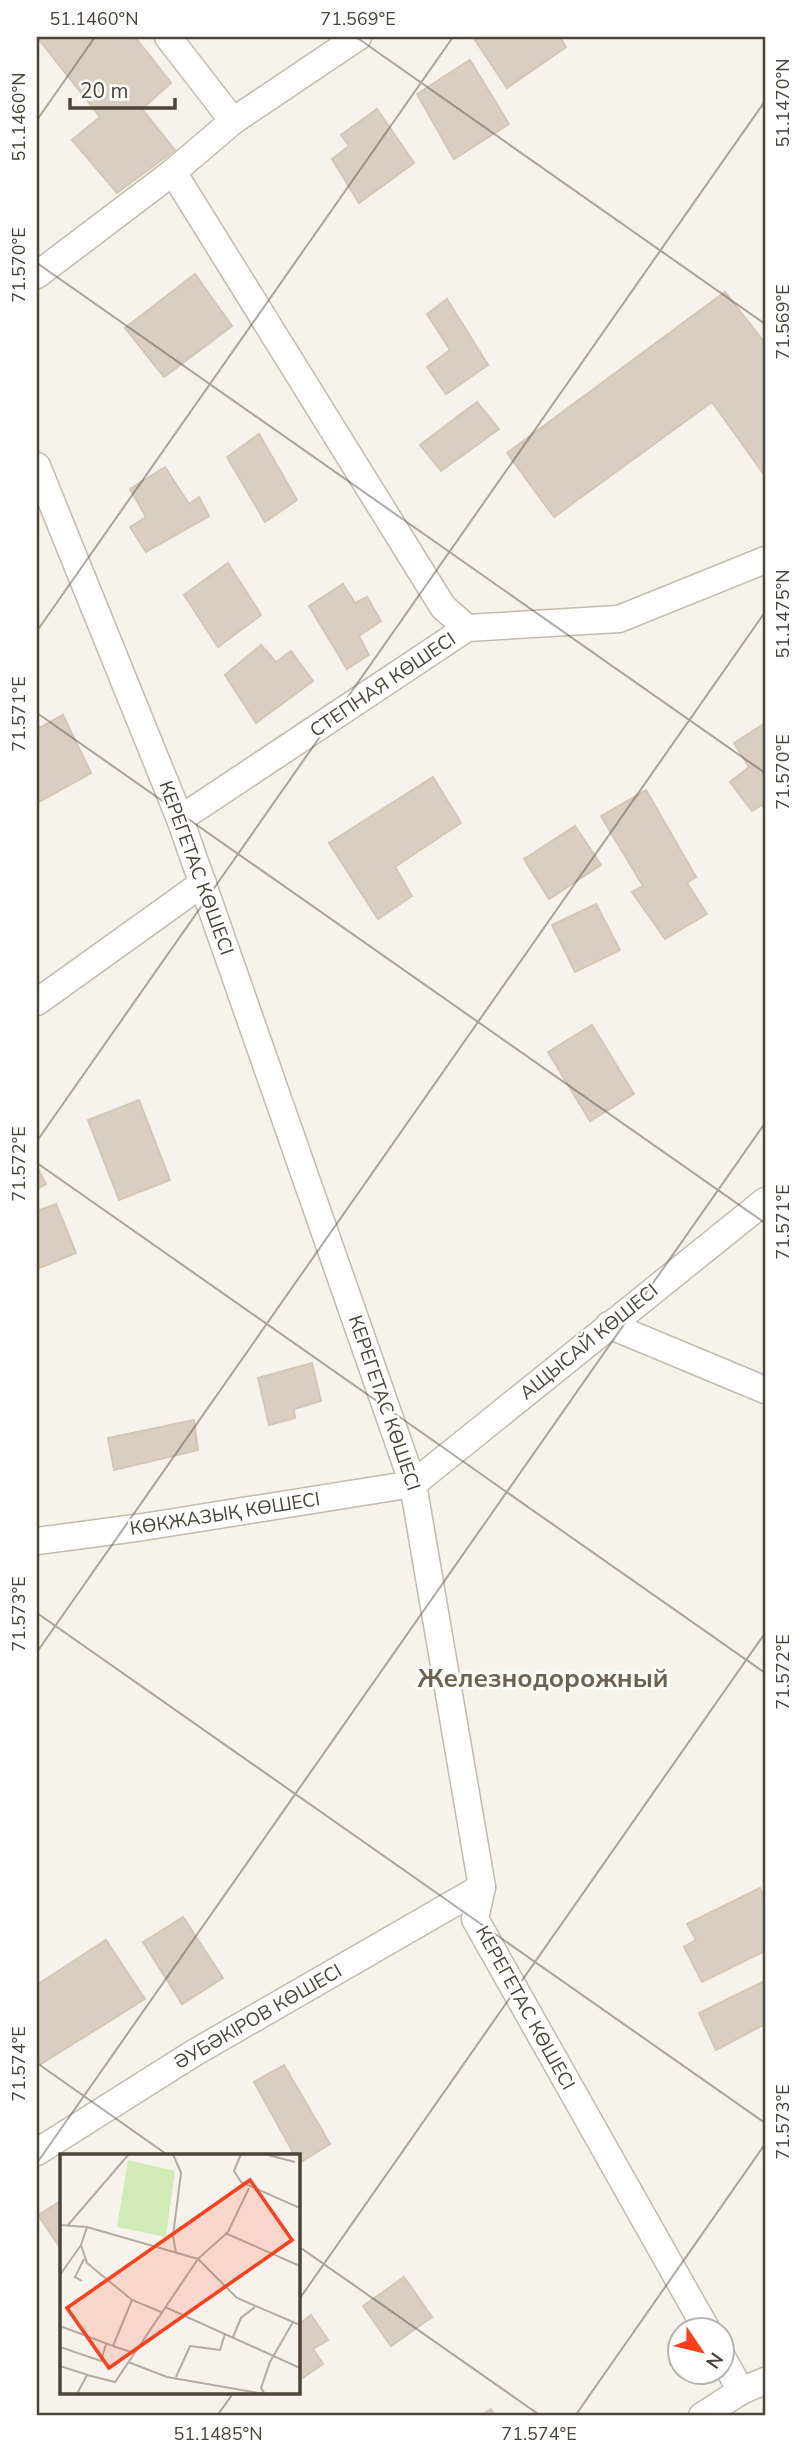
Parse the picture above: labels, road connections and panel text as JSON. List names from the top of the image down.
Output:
{
  "streets": {
    "street": [
      "СТЕПНАЯ КӨШЕСІ",
      "КЕРЕГЕТАС КӨШЕСІ",
      "АЩЫСАЙ КӨШЕСІ",
      "КӨКЖАЗЫҚ КӨШЕСІ",
      "ӘУБӘКІРОВ КӨШЕСІ"
    ]
  },
  "crossings": [
    ["СТЕПНАЯ КӨШЕСІ", "КЕРЕГЕТАС КӨШЕСІ"],
    ["КЕРЕГЕТАС КӨШЕСІ", "АЩЫСАЙ КӨШЕСІ"],
    ["КЕРЕГЕТАС КӨШЕСІ", "КӨКЖАЗЫҚ КӨШЕСІ"],
    ["КЕРЕГЕТАС КӨШЕСІ", "ӘУБӘКІРОВ КӨШЕСІ"],
    ["АЩЫСАЙ КӨШЕСІ", "КӨКЖАЗЫҚ КӨШЕСІ"]
  ],
  "districts": ["Железнодорожный"],
  "scale_bar": "20 m",
  "north": "bottom right",
  "coordinates": [
    "51.1460°N",
    "71.569°E",
    "51.1470°N",
    "71.570°E",
    "51.1475°N",
    "71.571°E",
    "71.572°E",
    "71.573°E",
    "71.574°E",
    "51.1485°N"
  ]
}
